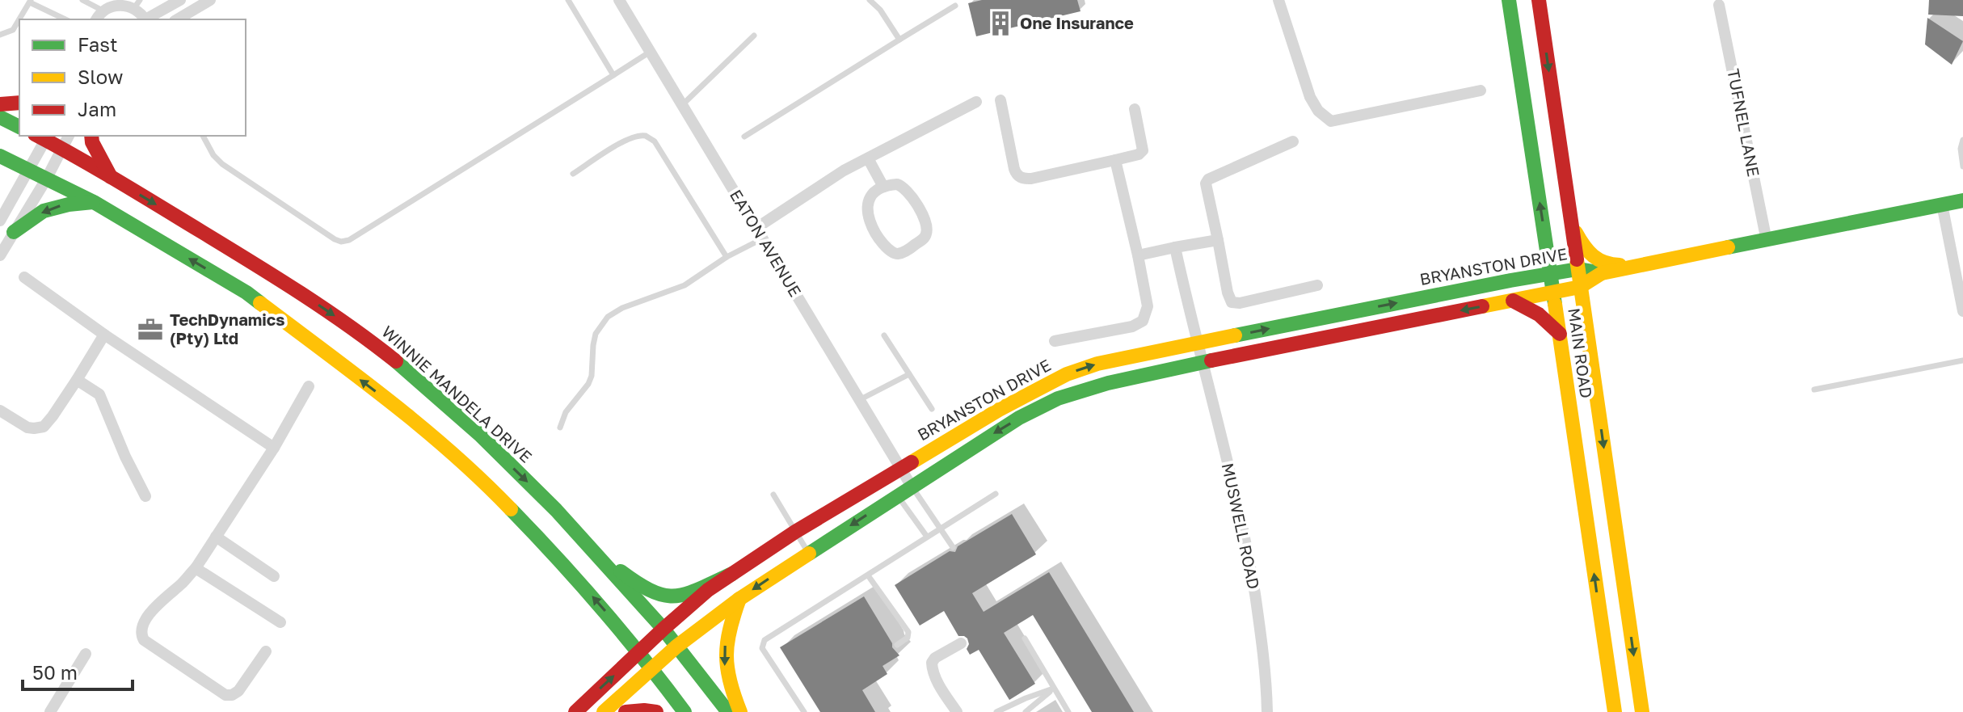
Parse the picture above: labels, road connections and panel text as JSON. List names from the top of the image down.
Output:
{
  "streets": {
    "main road": ["BRYANSTON DRIVE", "MAIN ROAD", "WINNIE MANDELA DRIVE"],
    "street": ["TUFNEL LANE", "EATON AVENUE", "MUSWELL ROAD"]
  },
  "crossings": [
    ["TUFNEL LANE", "BRYANSTON DRIVE"],
    ["EATON AVENUE", "BRYANSTON DRIVE"],
    ["BRYANSTON DRIVE", "MAIN ROAD"],
    ["BRYANSTON DRIVE", "WINNIE MANDELA DRIVE"],
    ["BRYANSTON DRIVE", "MUSWELL ROAD"]
  ],
  "places": {
    "building": ["One Insurance"],
    "office": ["TechDynamics (Pty) Ltd"]
  },
  "legend": ["Fast", "Slow", "Jam"],
  "scale_bar": "50 m"
}
